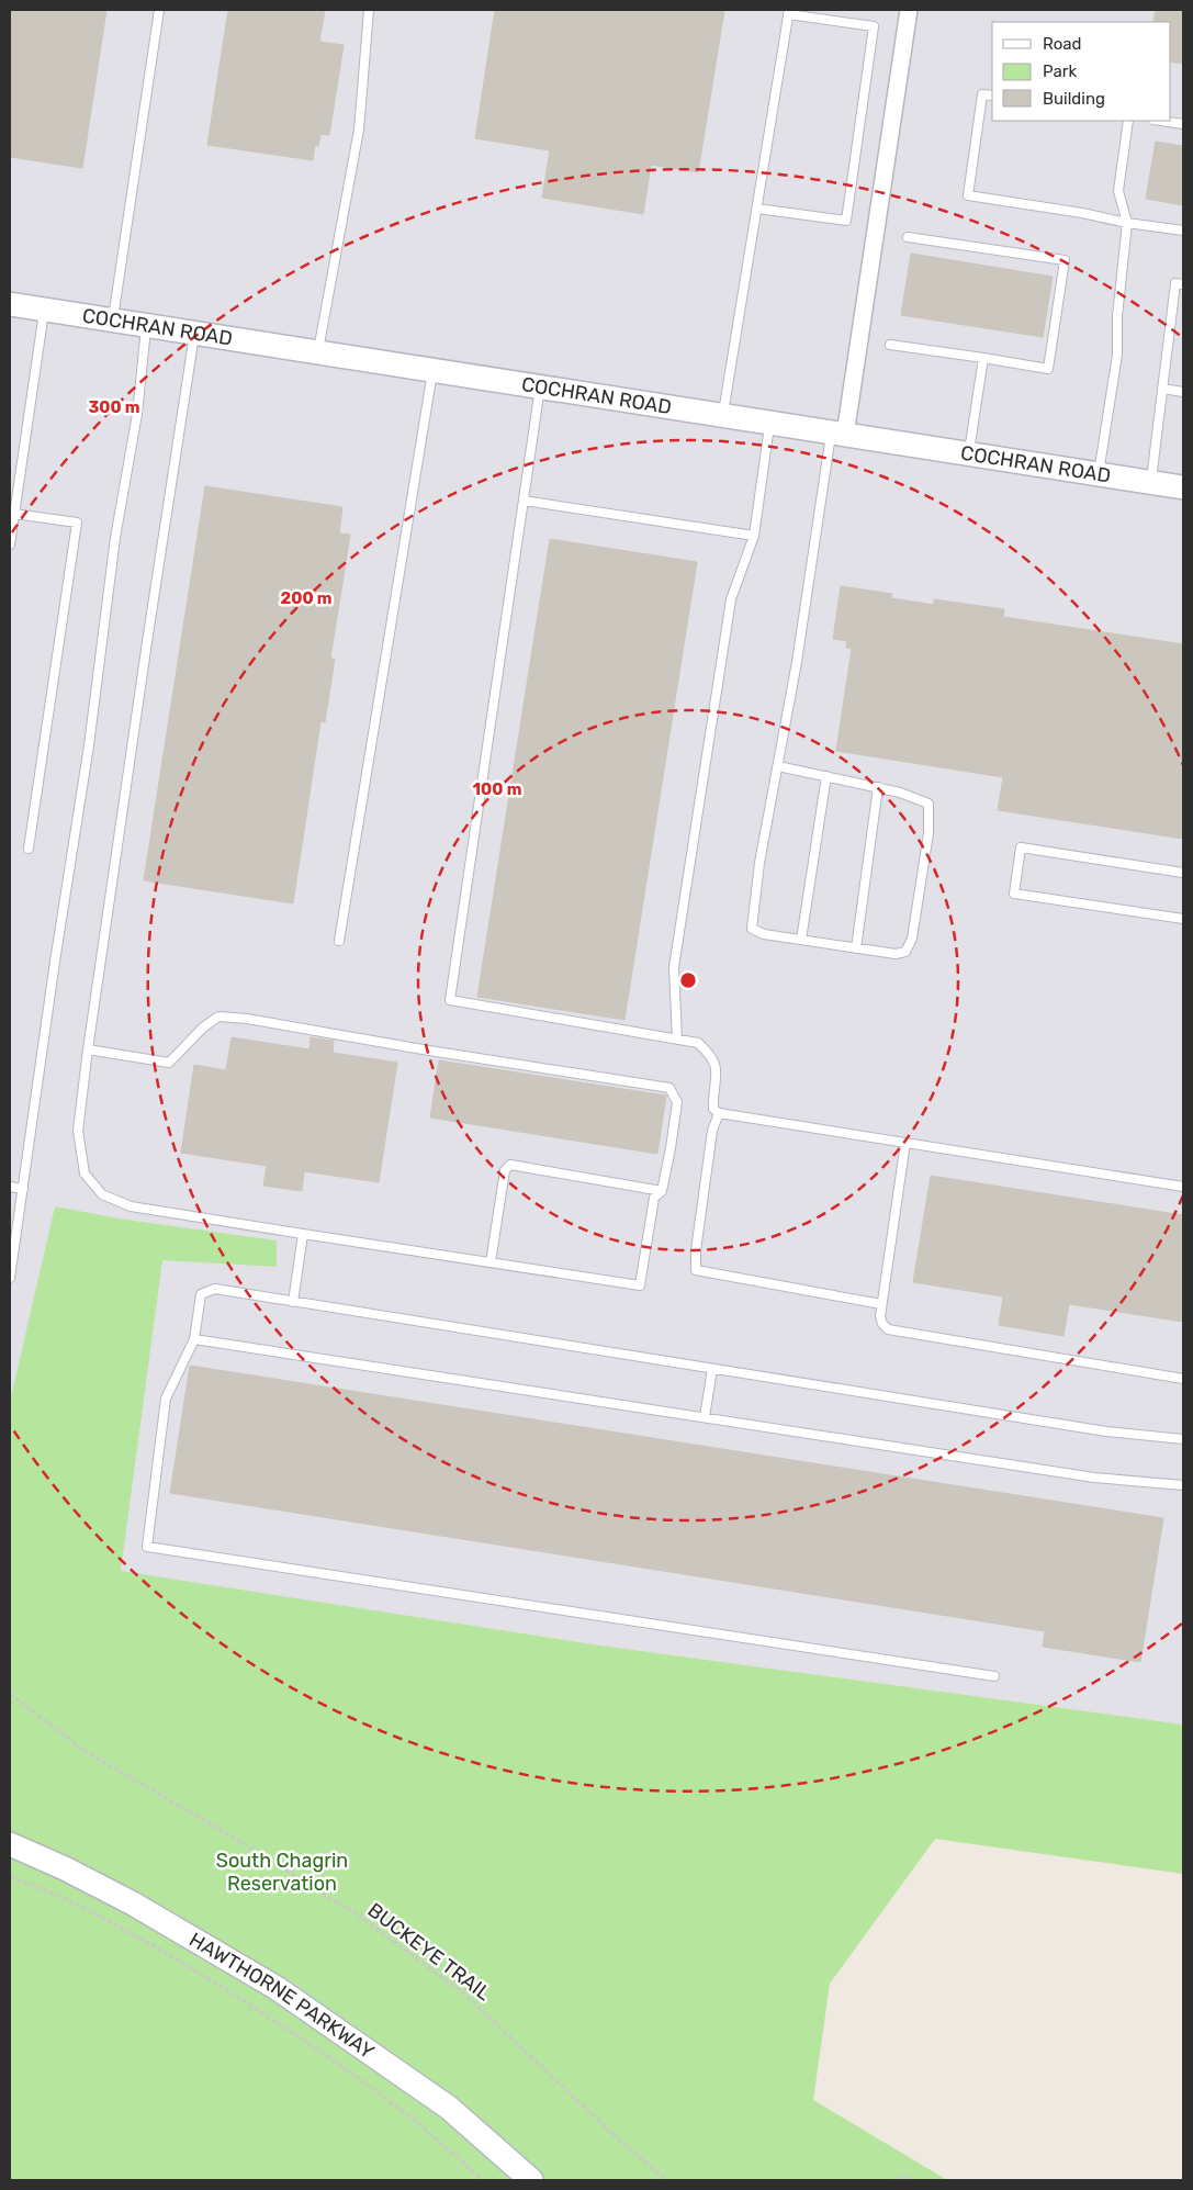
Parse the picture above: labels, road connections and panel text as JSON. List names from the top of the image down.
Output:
{
  "streets": {
    "street": ["COCHRAN ROAD", "HAWTHORNE PARKWAY"],
    "path": ["BUCKEYE TRAIL"]
  },
  "parks": ["South Chagrin Reservation"],
  "legend": ["Road", "Park", "Building"],
  "rings": ["300 m", "200 m", "100 m"]
}
